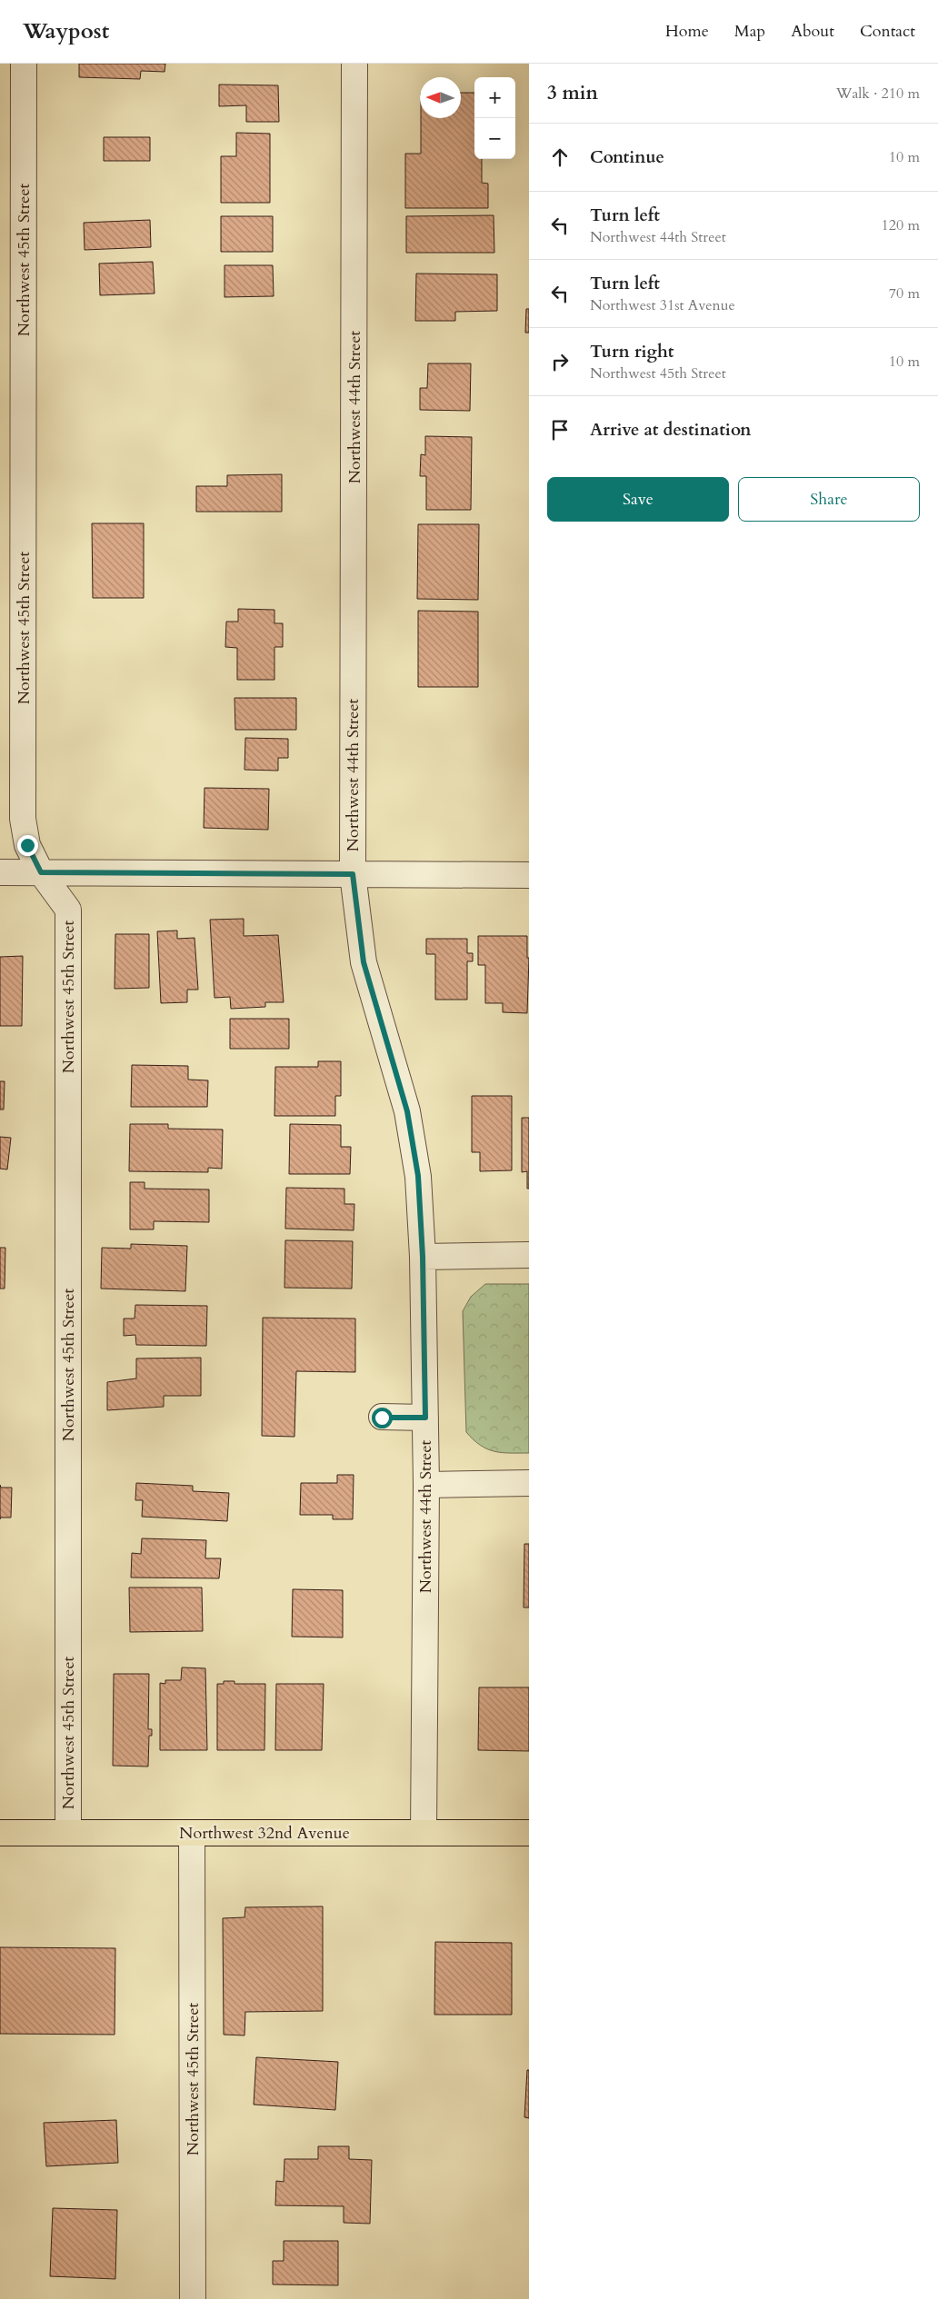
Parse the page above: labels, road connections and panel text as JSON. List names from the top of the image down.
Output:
{
  "streets": {
    "main road": ["Northwest 32nd Avenue"],
    "street": ["Northwest 45th Street", "Northwest 44th Street"]
  },
  "crossings": [
    ["Northwest 45th Street", "Northwest 32nd Avenue"],
    ["Northwest 44th Street", "Northwest 32nd Avenue"]
  ],
  "north": "left",
  "page": {
    "header": "Waypost",
    "nav": [
      "Home",
      "Map",
      "About",
      "Contact"
    ],
    "heading": ["3 min", "Walk · 210 m"],
    "map_buttons": ["+", "−"],
    "list": [
      ["Continue", "10 m"],
      ["Turn left", "Northwest 44th Street", "120 m"],
      ["Turn left", "Northwest 31st Avenue", "70 m"],
      ["Turn right", "Northwest 45th Street", "10 m"],
      "Arrive at destination"
    ],
    "buttons": ["Save", "Share"]
  }
}
